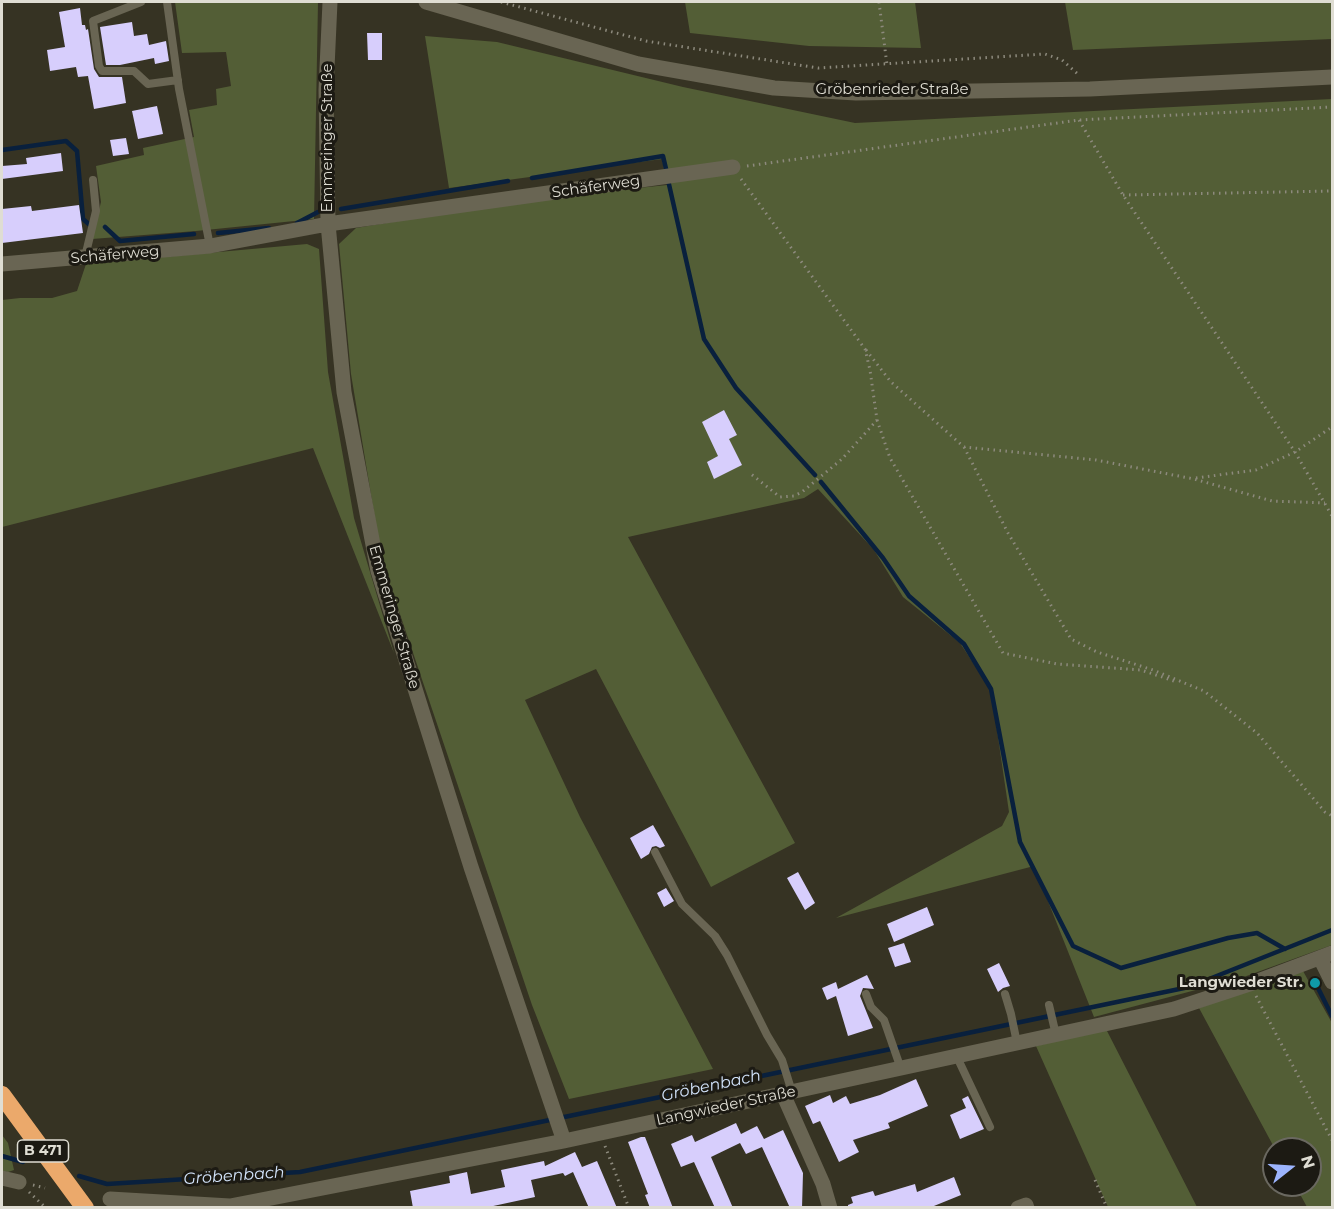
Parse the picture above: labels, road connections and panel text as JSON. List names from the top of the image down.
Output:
{
  "streets": {
    "highway": ["B 471"],
    "street": [
      "Gröbenrieder Straße",
      "Emmeringer Straße",
      "Schäferweg",
      "Langwieder Straße"
    ]
  },
  "crossings": [
    ["Emmeringer Straße", "Schäferweg"],
    ["Emmeringer Straße", "Langwieder Straße"]
  ],
  "water": ["Gröbenbach"],
  "places": ["Langwieder Str."],
  "north": "right"
}
